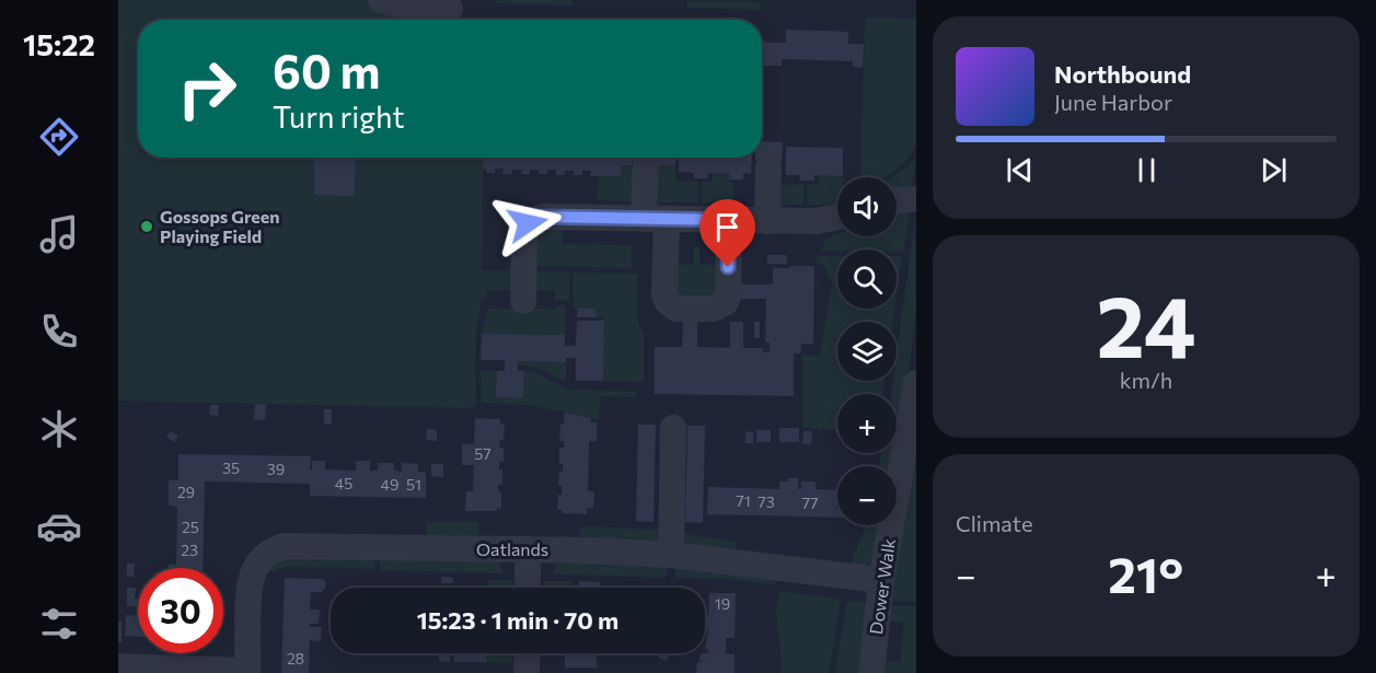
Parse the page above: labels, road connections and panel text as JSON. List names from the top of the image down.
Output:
{
  "streets": {
    "street": ["Oatlands", "Dower Walk"]
  },
  "crossings": [
    ["Oatlands", "Dower Walk"]
  ],
  "places": ["Gossops Green Playing Field"],
  "house_numbers": [
    "57",
    "35",
    "39",
    "45",
    "49",
    "51",
    "29",
    "71",
    "73",
    "77",
    "25",
    "23",
    "19",
    "28"
  ],
  "page": {
    "tabs": "15:22",
    "turn": ["60 m", "Turn right"],
    "song": ["Northbound", "June Harbor"],
    "map_buttons": ["+", "−"],
    "tile": [
      ["24", "km/h"],
      "Climate"
    ],
    "heat": ["−", "21°", "+"],
    "limit": "30",
    "trip": "15:23 · 1 min · 70 m"
  }
}
